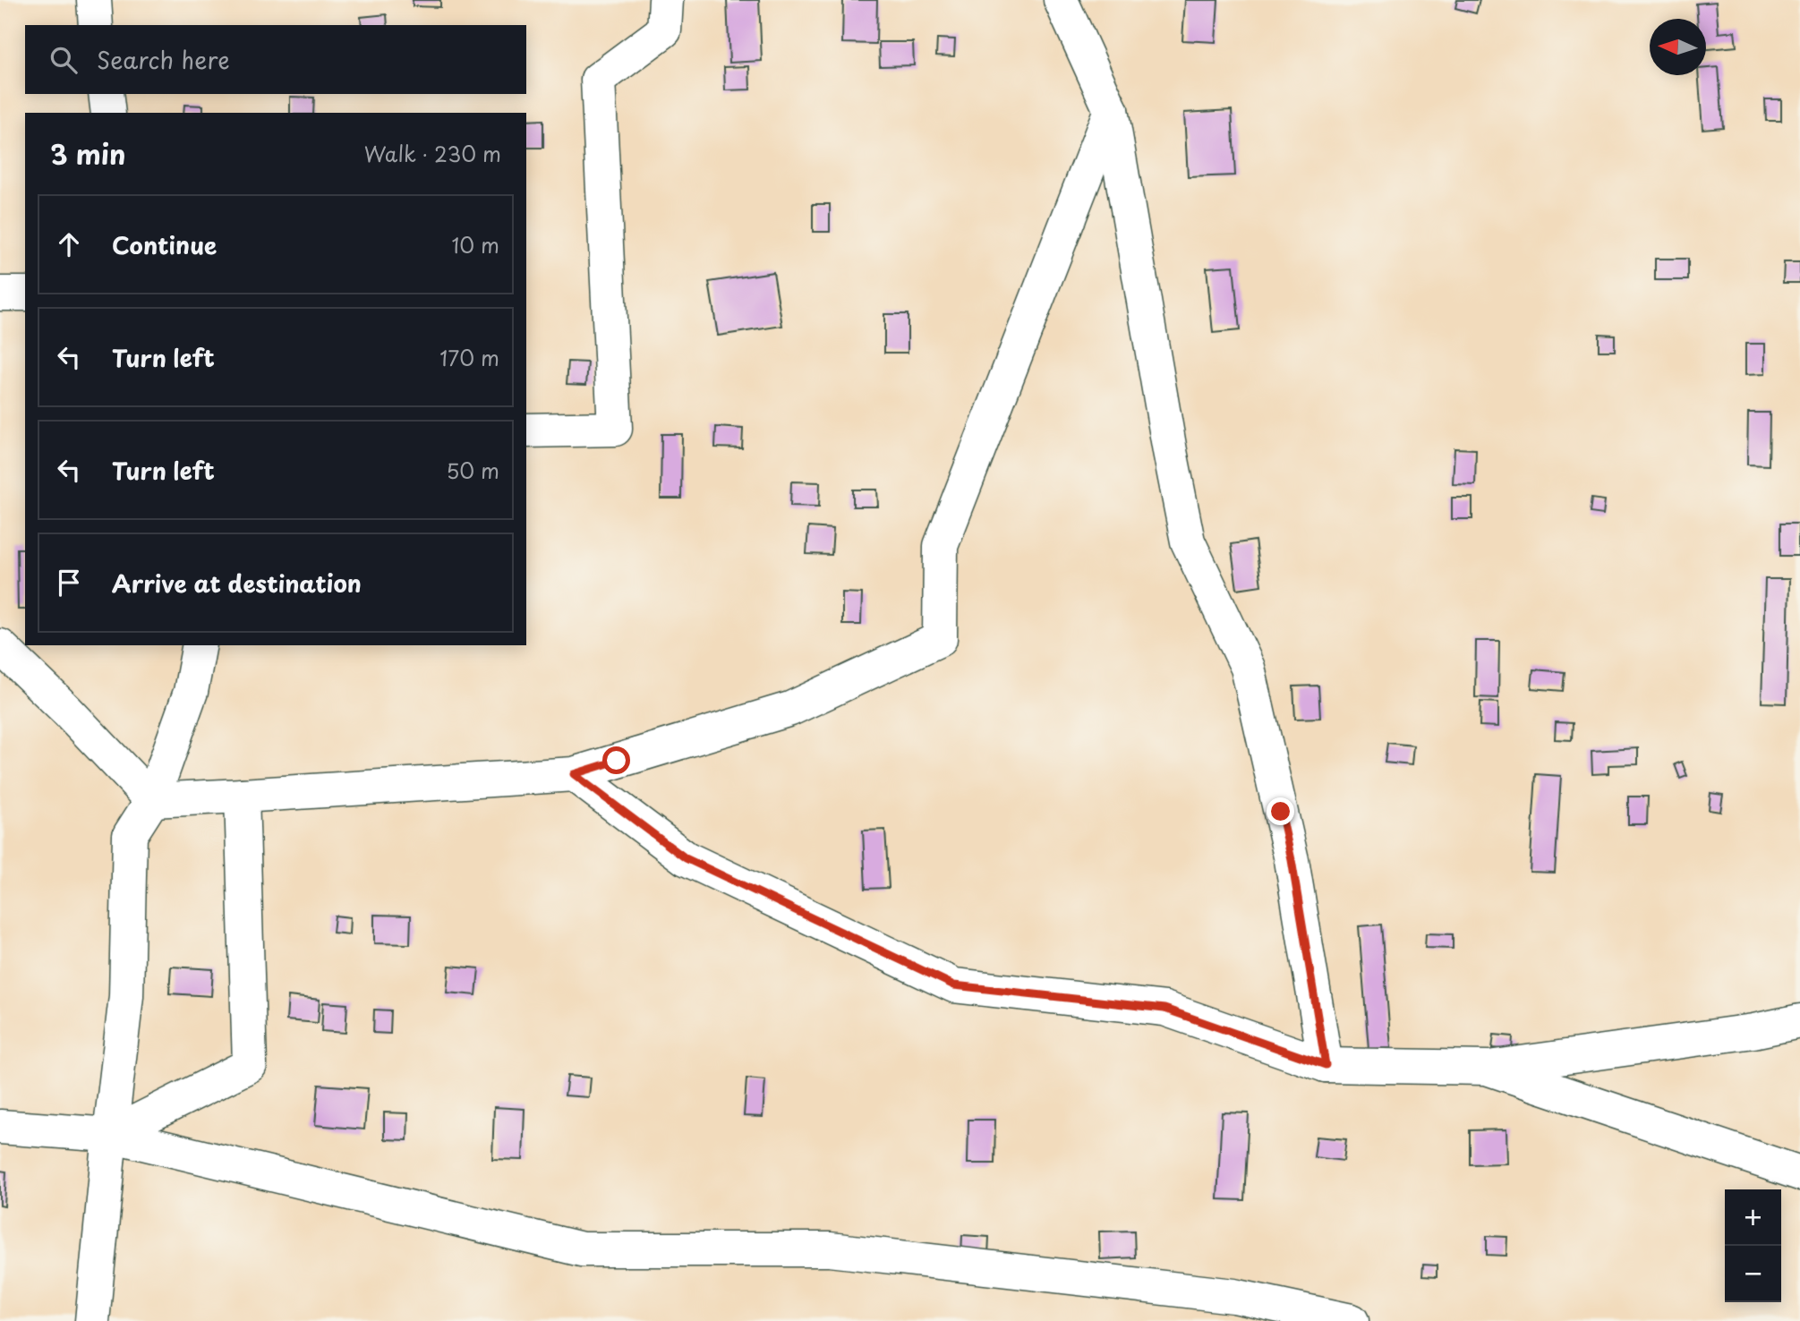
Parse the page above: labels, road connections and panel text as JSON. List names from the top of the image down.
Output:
{
  "north": "left",
  "page": {
    "search": "Search here",
    "heading": ["3 min", "Walk · 230 m"],
    "list": [
      ["Continue", "10 m"],
      ["Turn left", "170 m"],
      ["Turn left", "50 m"],
      "Arrive at destination"
    ],
    "map_buttons": ["+", "−"]
  }
}
